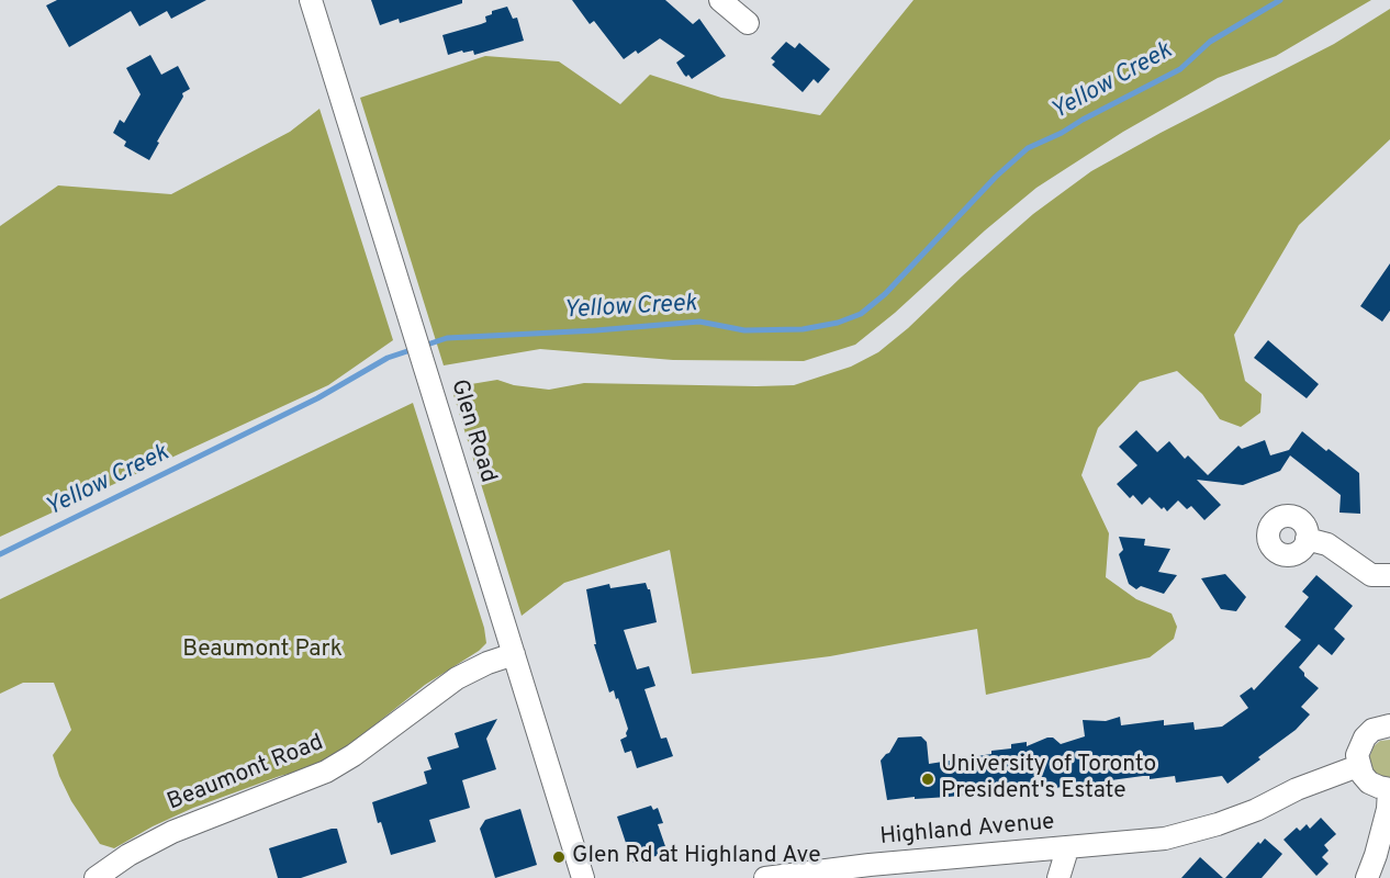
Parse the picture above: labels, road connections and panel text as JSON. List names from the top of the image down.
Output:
{
  "streets": {
    "street": ["Glen Road", "Beaumont Road", "Highland Avenue"]
  },
  "crossings": [
    ["Glen Road", "Beaumont Road"]
  ],
  "water": ["Yellow Creek"],
  "parks": ["Beaumont Park"],
  "places": ["University of Toronto President's Estate", "Glen Rd at Highland Ave"]
}
